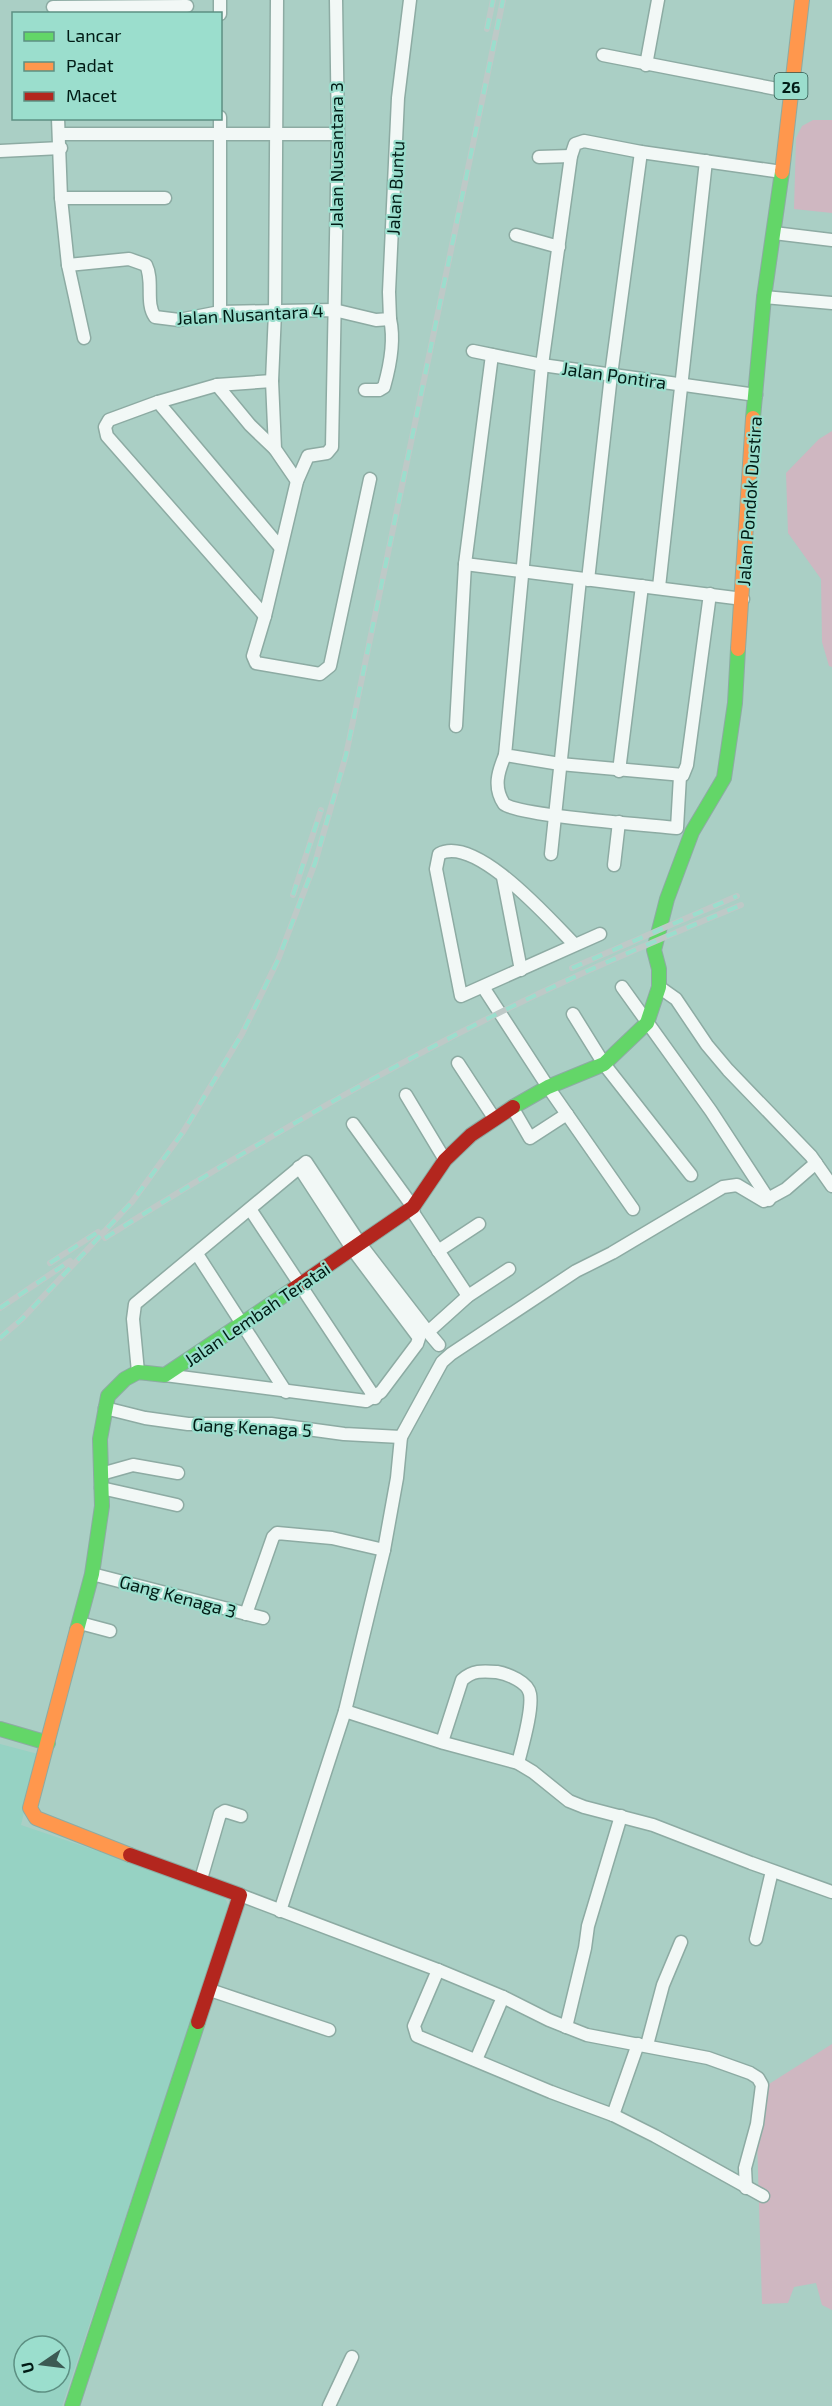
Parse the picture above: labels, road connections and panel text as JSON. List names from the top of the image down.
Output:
{
  "streets": {
    "main road": ["26", "Jalan Pondok Dustira", "Jalan Lembah Teratai"],
    "street": [
      "Jalan Nusantara 3",
      "Jalan Buntu",
      "Jalan Nusantara 4",
      "Jalan Pontira",
      "Gang Kenaga 5",
      "Gang Kenaga 3"
    ]
  },
  "crossings": [
    ["Jalan Nusantara 3", "Jalan Nusantara 4"],
    ["Jalan Pontira", "Jalan Pondok Dustira"],
    ["Jalan Pondok Dustira", "Jalan Lembah Teratai"]
  ],
  "legend": ["Lancar", "Padat", "Macet"],
  "north": "left"
}
